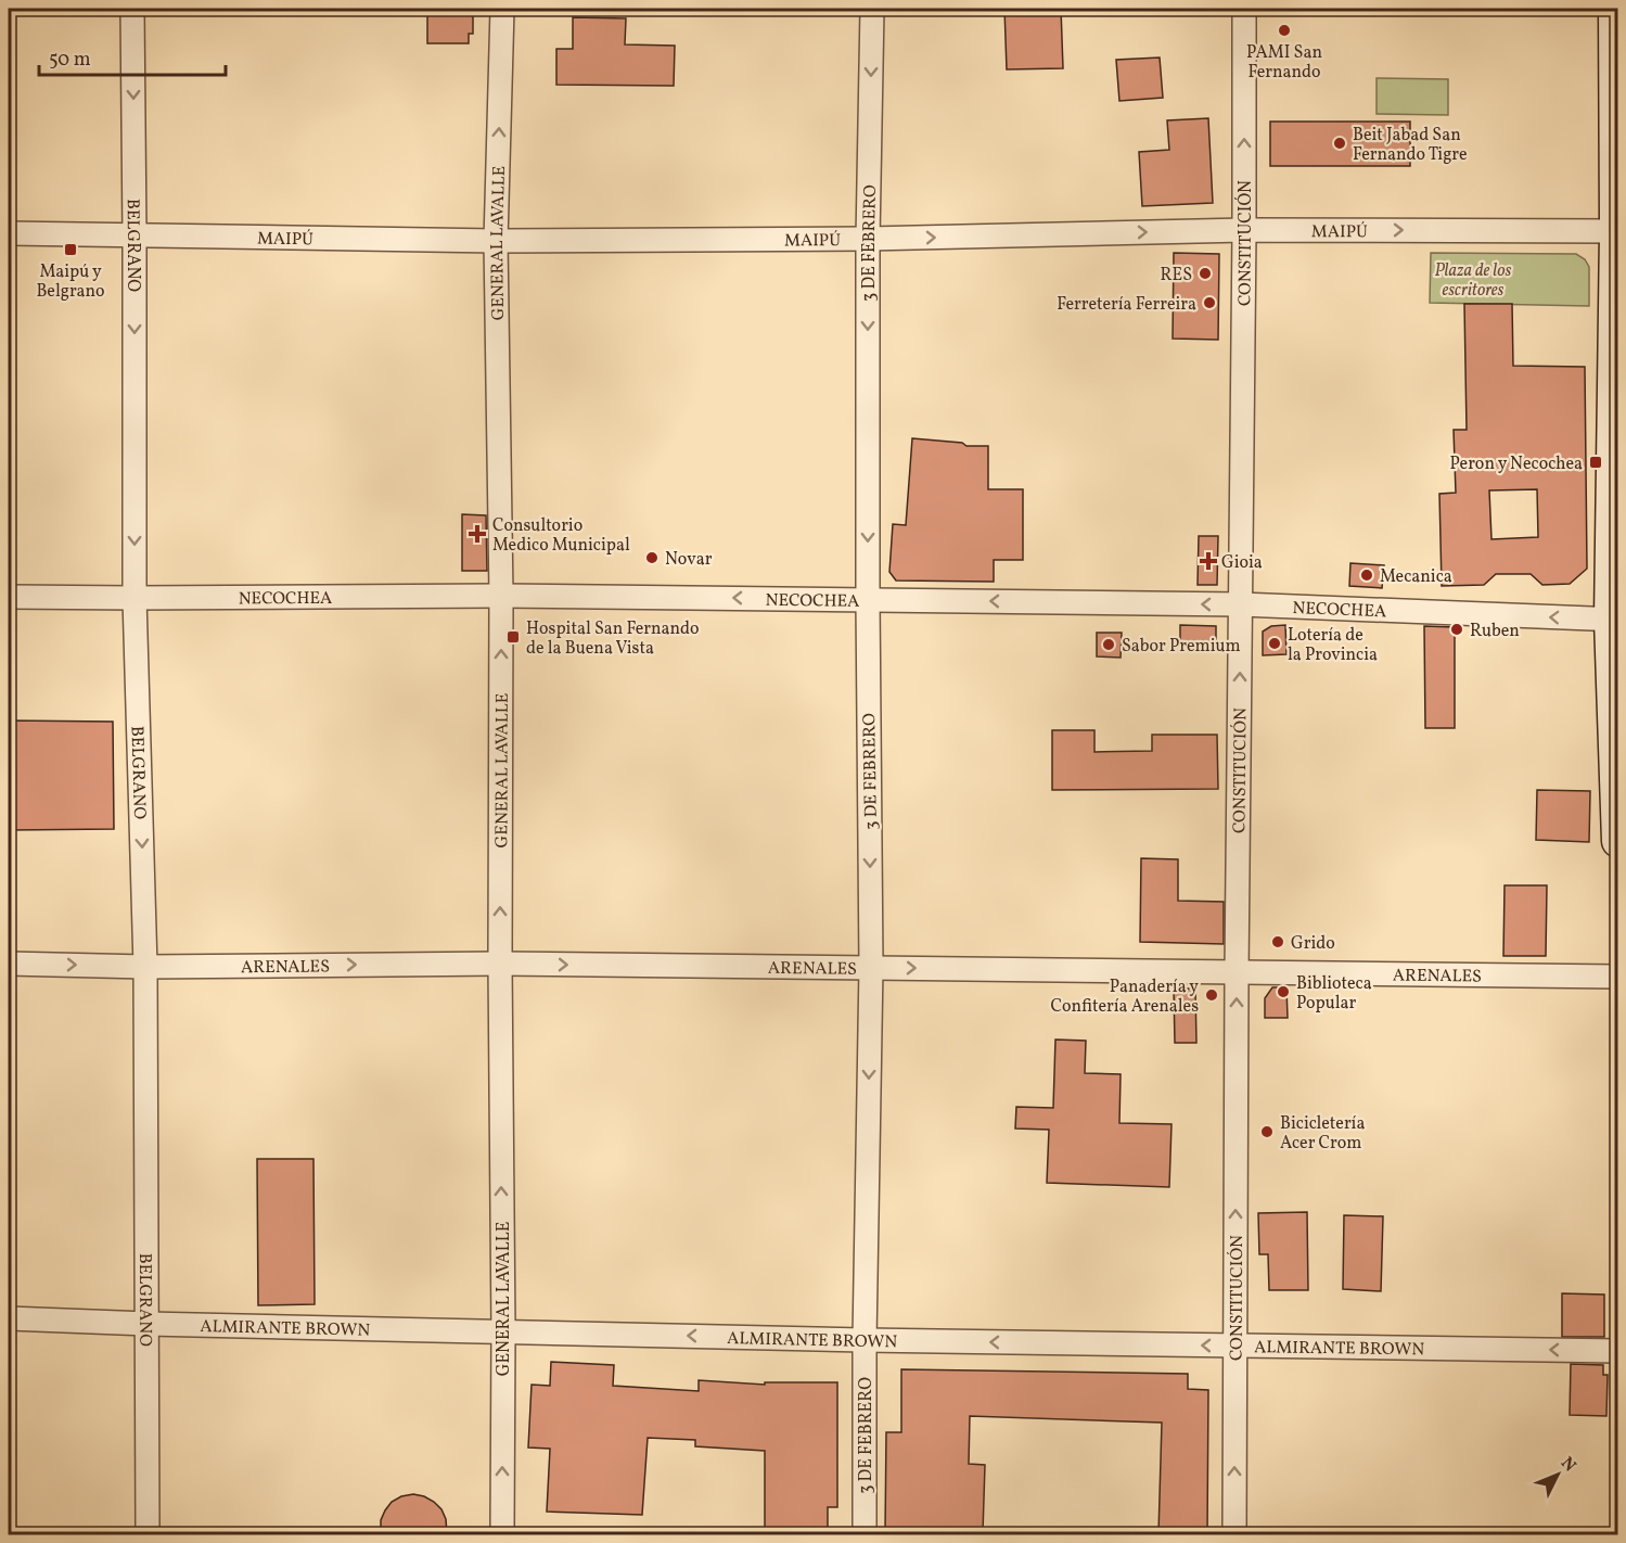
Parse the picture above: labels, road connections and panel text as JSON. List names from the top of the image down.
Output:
{
  "streets": {
    "street": [
      "MAIPÚ",
      "BELGRANO",
      "GENERAL LAVALLE",
      "3 DE FEBRERO",
      "CONSTITUCIÓN",
      "NECOCHEA",
      "ARENALES",
      "ALMIRANTE BROWN"
    ]
  },
  "crossings": [
    ["MAIPÚ", "BELGRANO"],
    ["MAIPÚ", "GENERAL LAVALLE"],
    ["MAIPÚ", "3 DE FEBRERO"],
    ["MAIPÚ", "CONSTITUCIÓN"],
    ["BELGRANO", "NECOCHEA"],
    ["BELGRANO", "ARENALES"],
    ["BELGRANO", "ALMIRANTE BROWN"],
    ["GENERAL LAVALLE", "NECOCHEA"],
    ["GENERAL LAVALLE", "ARENALES"],
    ["GENERAL LAVALLE", "ALMIRANTE BROWN"],
    ["3 DE FEBRERO", "NECOCHEA"],
    ["3 DE FEBRERO", "ARENALES"],
    ["3 DE FEBRERO", "ALMIRANTE BROWN"],
    ["CONSTITUCIÓN", "NECOCHEA"],
    ["CONSTITUCIÓN", "ARENALES"],
    ["CONSTITUCIÓN", "ALMIRANTE BROWN"]
  ],
  "one_way": [
    "MAIPÚ",
    "BELGRANO",
    "GENERAL LAVALLE",
    "3 DE FEBRERO",
    "CONSTITUCIÓN",
    "NECOCHEA",
    "ARENALES",
    "ALMIRANTE BROWN"
  ],
  "parks": ["Plaza de los escritores"],
  "places": {
    "other": [
      "PAMI San Fernando",
      "Beit Jabad San Fernando Tigre",
      "RES",
      "Ferretería Ferreira",
      "Novar",
      "Mecanica",
      "Ruben",
      "Lotería de la Provincia",
      "Sabor Premium",
      "Grido",
      "Biblioteca Popular",
      "Panadería y Confitería Arenales",
      "Bicicletería Acer Crom"
    ],
    "transit": ["Maipú y Belgrano", "Peron y Necochea", "Hospital San Fernando de la Buena Vista"],
    "health": ["Consultorio Medico Municipal", "Gioia"]
  },
  "scale_bar": "50 m",
  "north": "top right"
}
